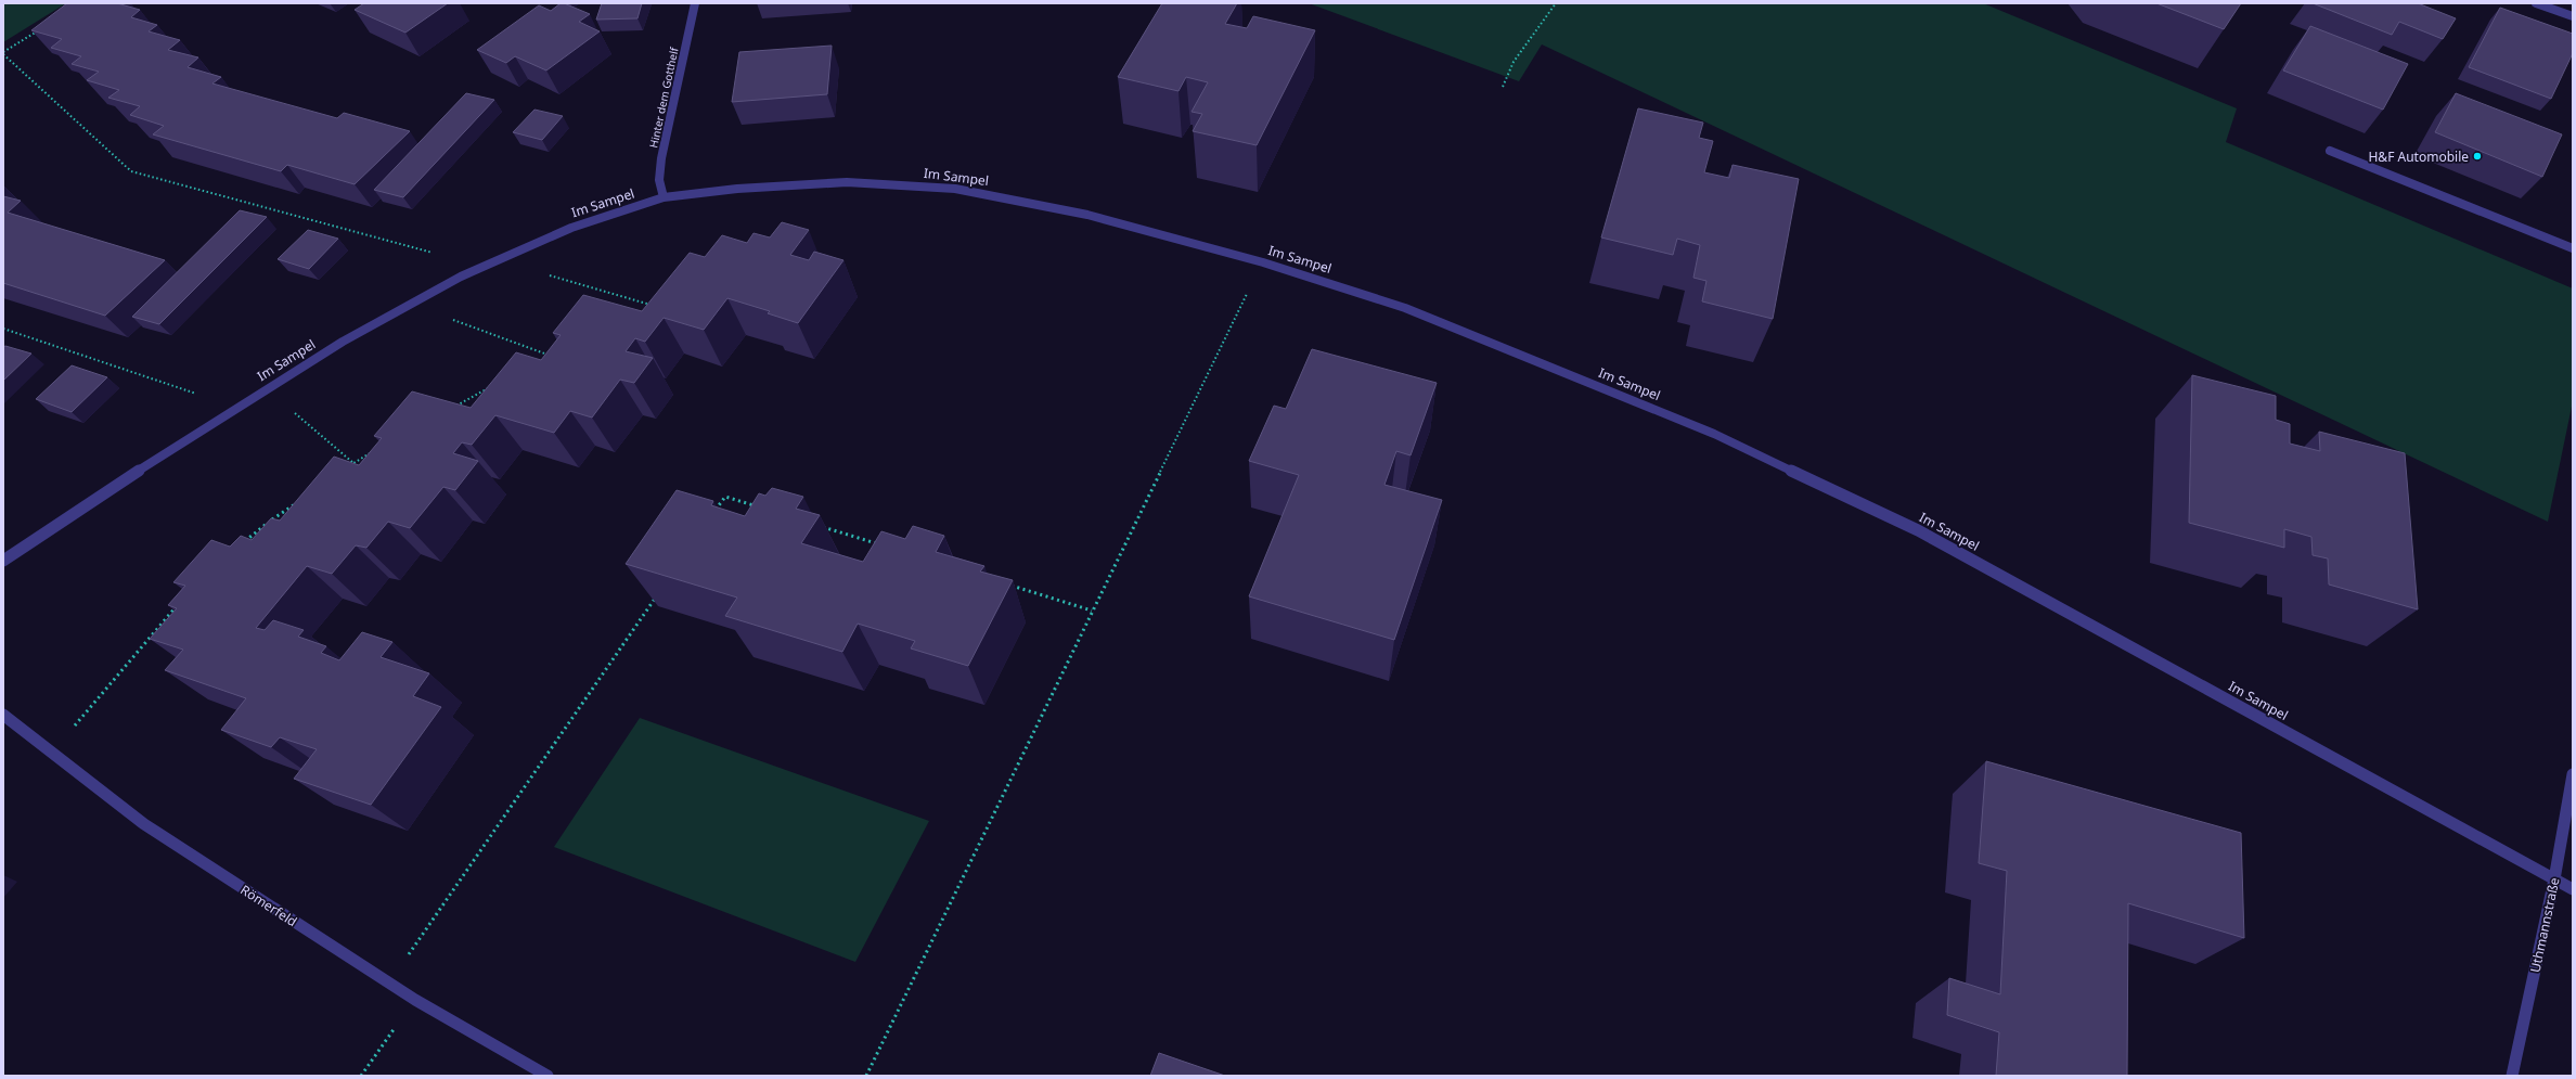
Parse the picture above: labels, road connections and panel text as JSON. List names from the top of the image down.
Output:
{
  "streets": {
    "street": [
      "Hinter dem Gotthelf",
      "Im Sampel",
      "Römerfeld",
      "Uthmannstraße"
    ]
  },
  "crossings": [
    ["Hinter dem Gotthelf", "Im Sampel"],
    ["Im Sampel", "Uthmannstraße"]
  ],
  "places": ["H&F Automobile"]
}
